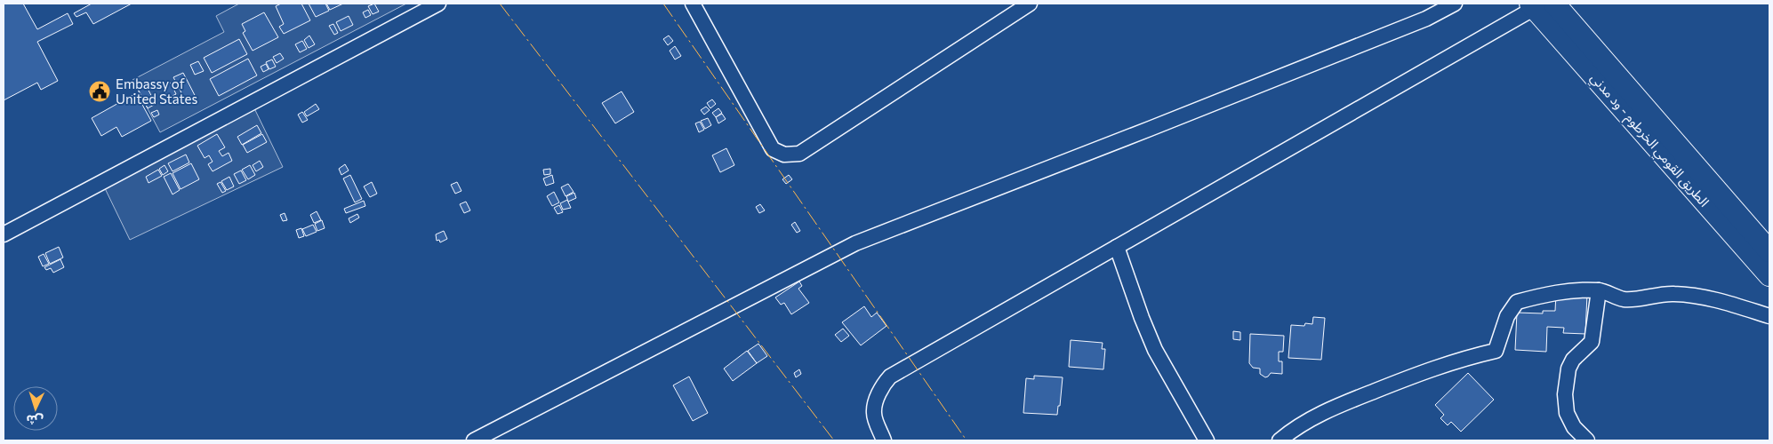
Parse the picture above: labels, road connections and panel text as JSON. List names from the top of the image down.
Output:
{
  "streets": {
    "highway": ["الطريق القومي الخرطوم - ود مدني"]
  },
  "places": {
    "public building": ["Embassy of United States"]
  },
  "north": "bottom"
}
